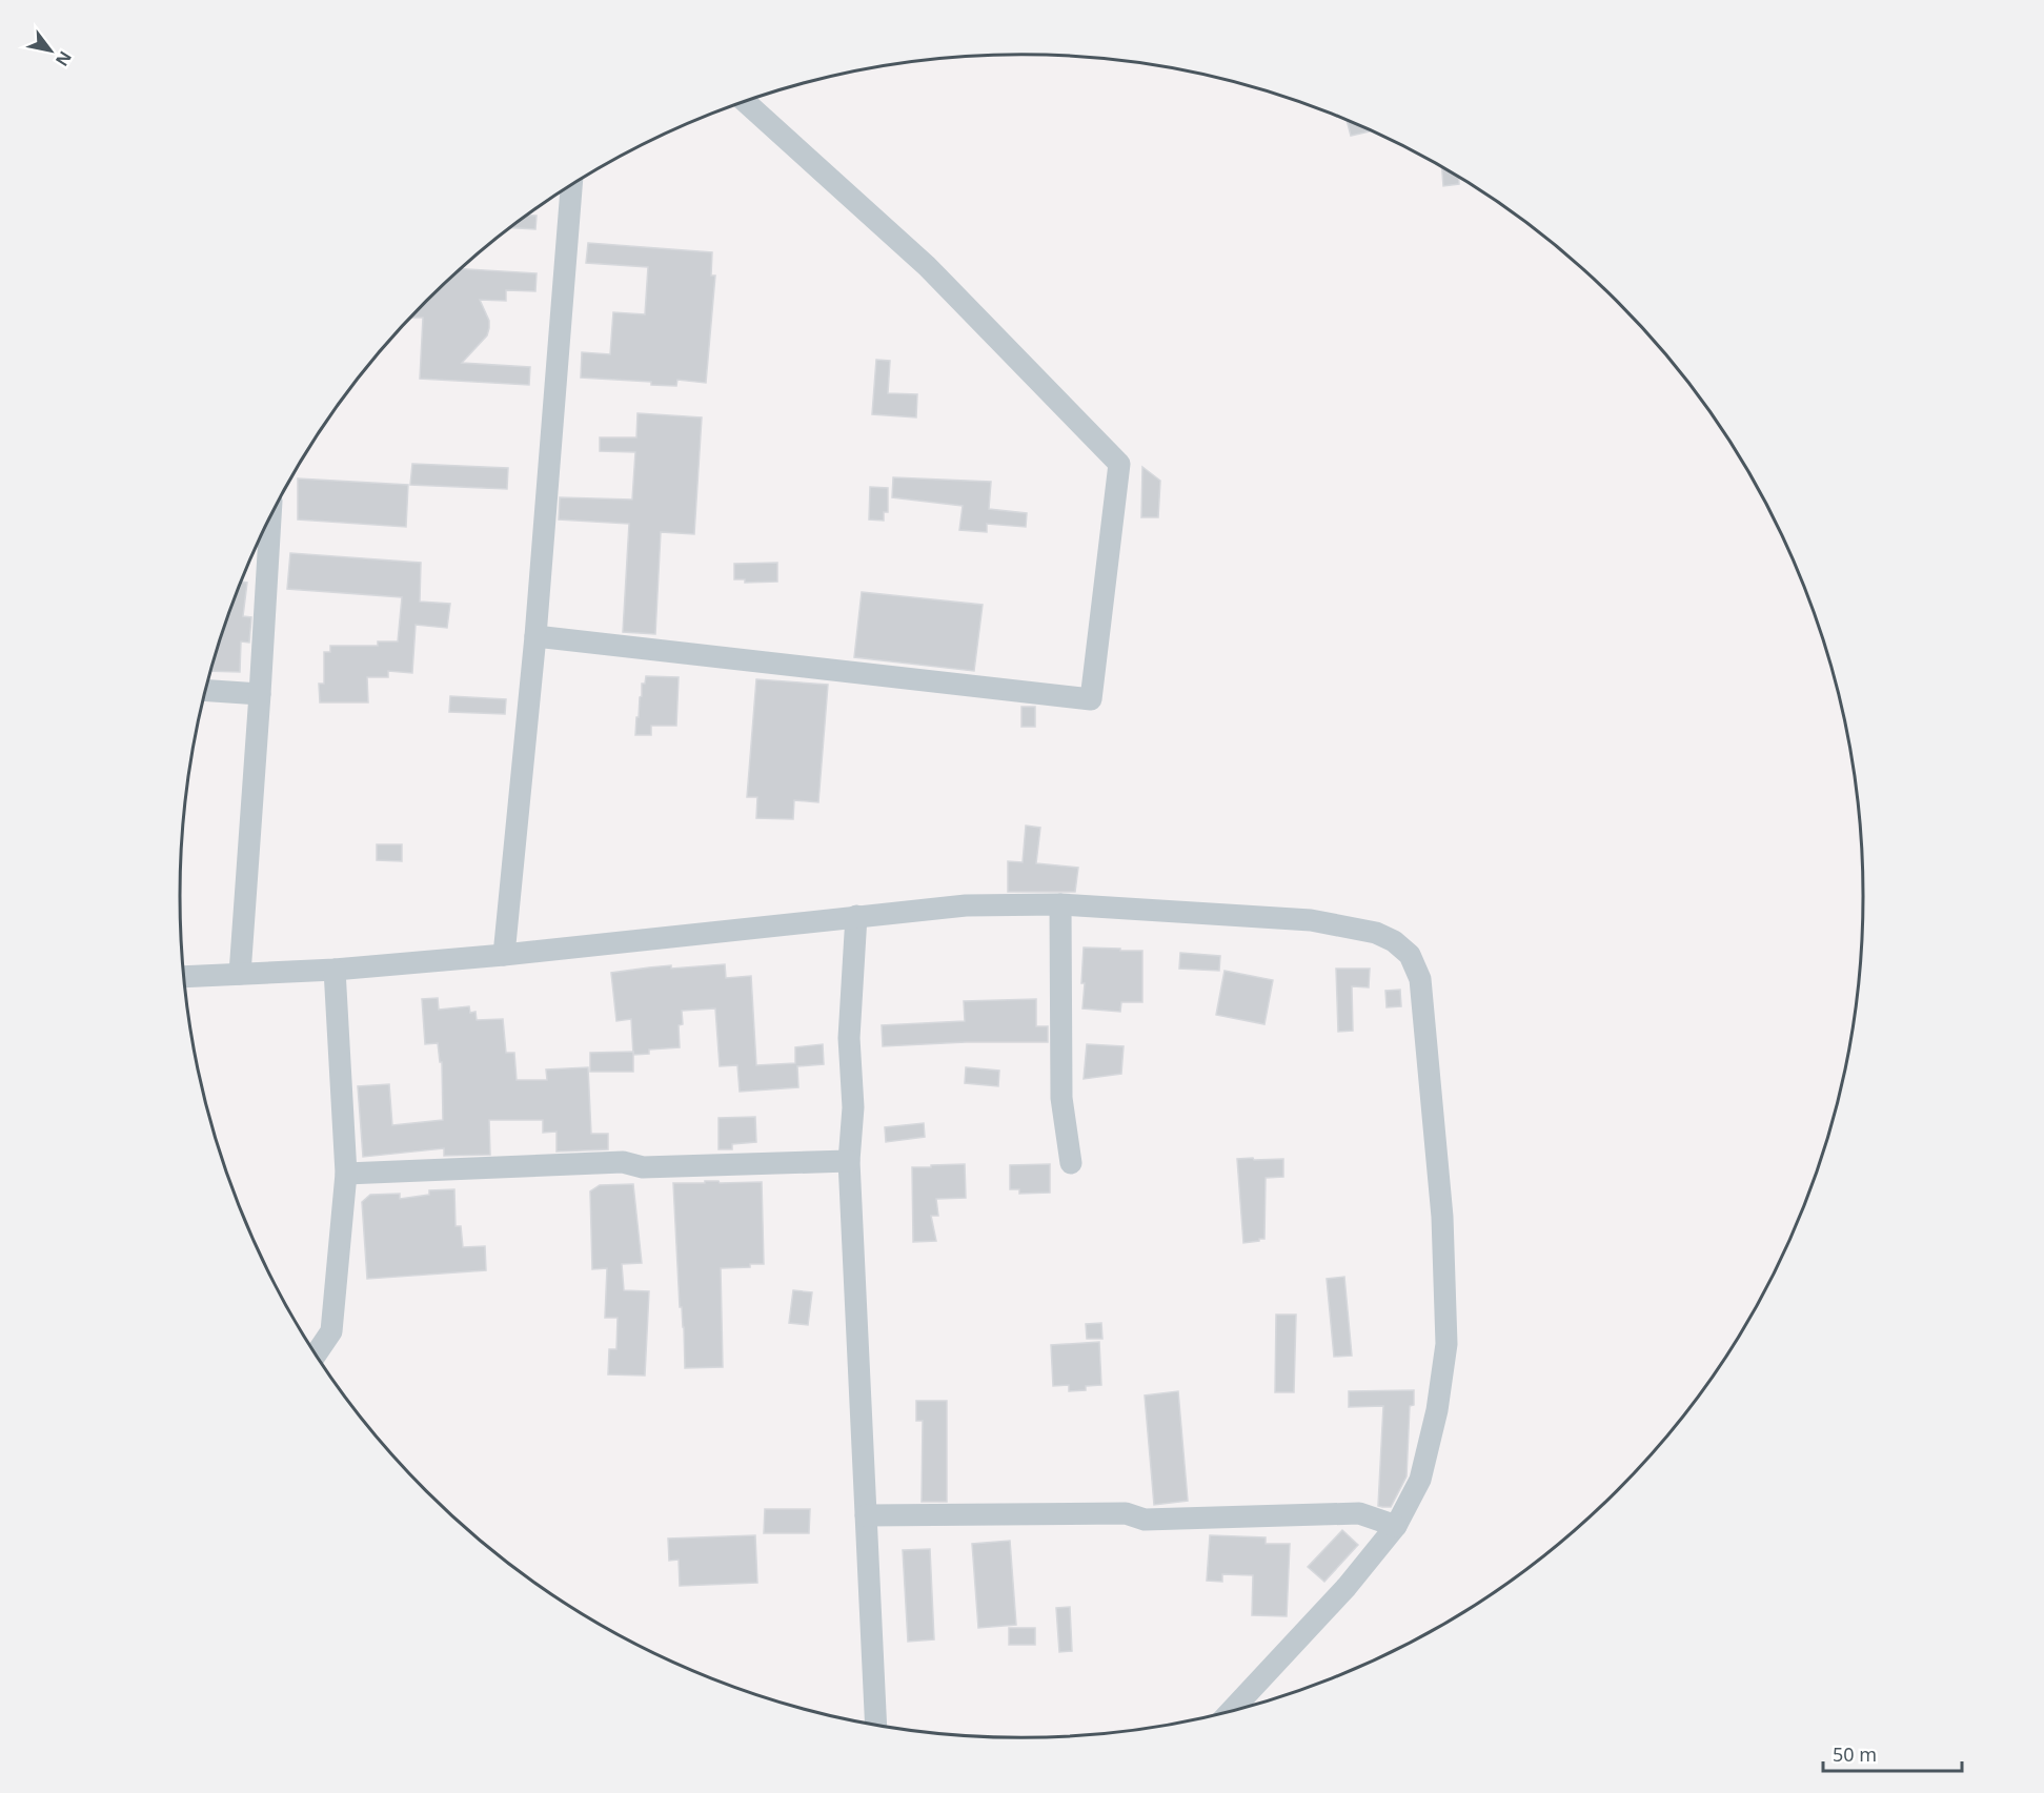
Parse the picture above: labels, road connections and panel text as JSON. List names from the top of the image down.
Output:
{
  "scale_bar": "50 m",
  "north": "bottom right"
}
